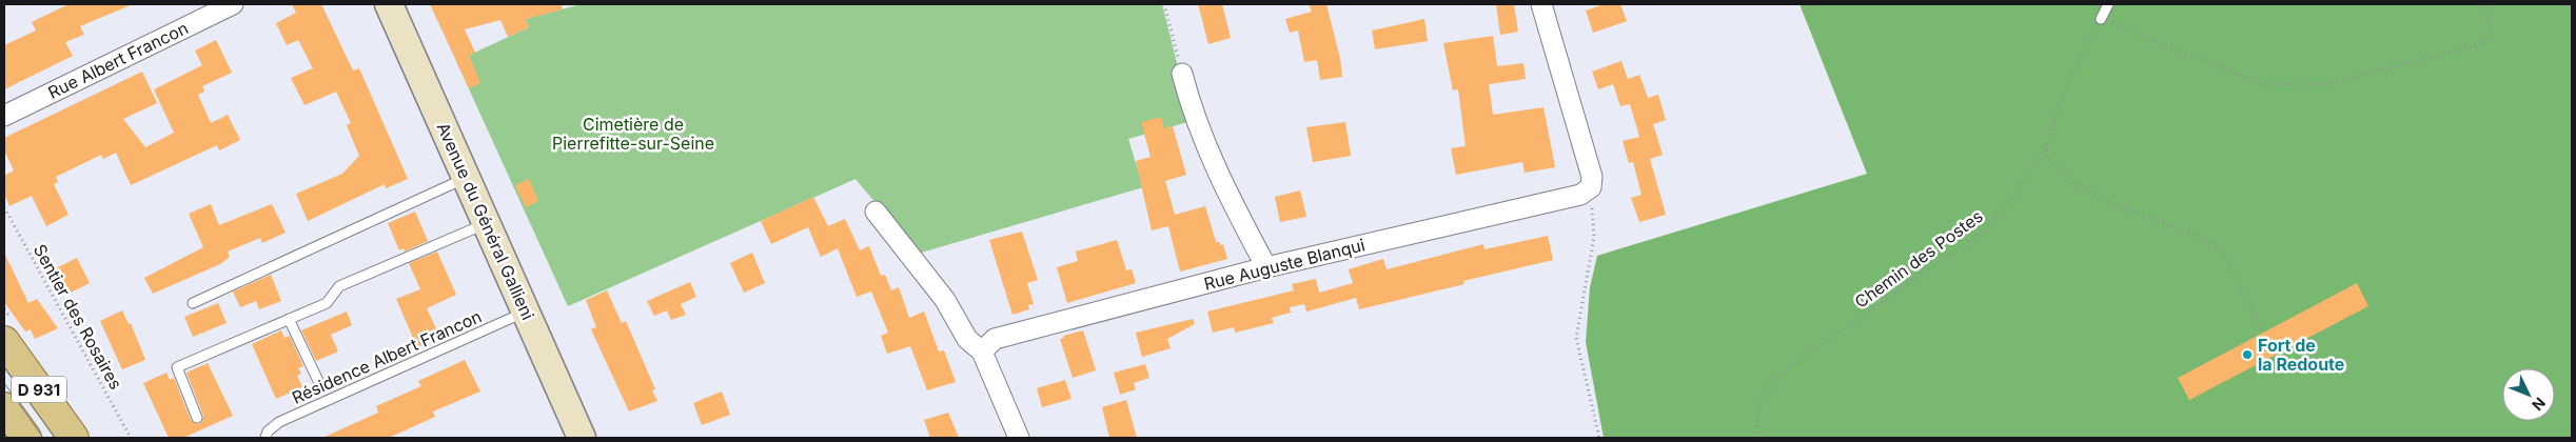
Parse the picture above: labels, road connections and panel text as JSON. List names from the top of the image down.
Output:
{
  "streets": {
    "main road": ["D 931"],
    "street": ["Rue Albert Francon", "Avenue du Général Gallieni", "Rue Auguste Blanqui"],
    "lane": ["Résidence Albert Francon"],
    "path": ["Chemin des Postes", "Sentier des Rosaires"]
  },
  "crossings": [
    ["Avenue du Général Gallieni", "Résidence Albert Francon"]
  ],
  "parks": ["Cimetière de Pierrefitte-sur-Seine"],
  "places": ["Fort de la Redoute"],
  "north": "bottom right"
}
